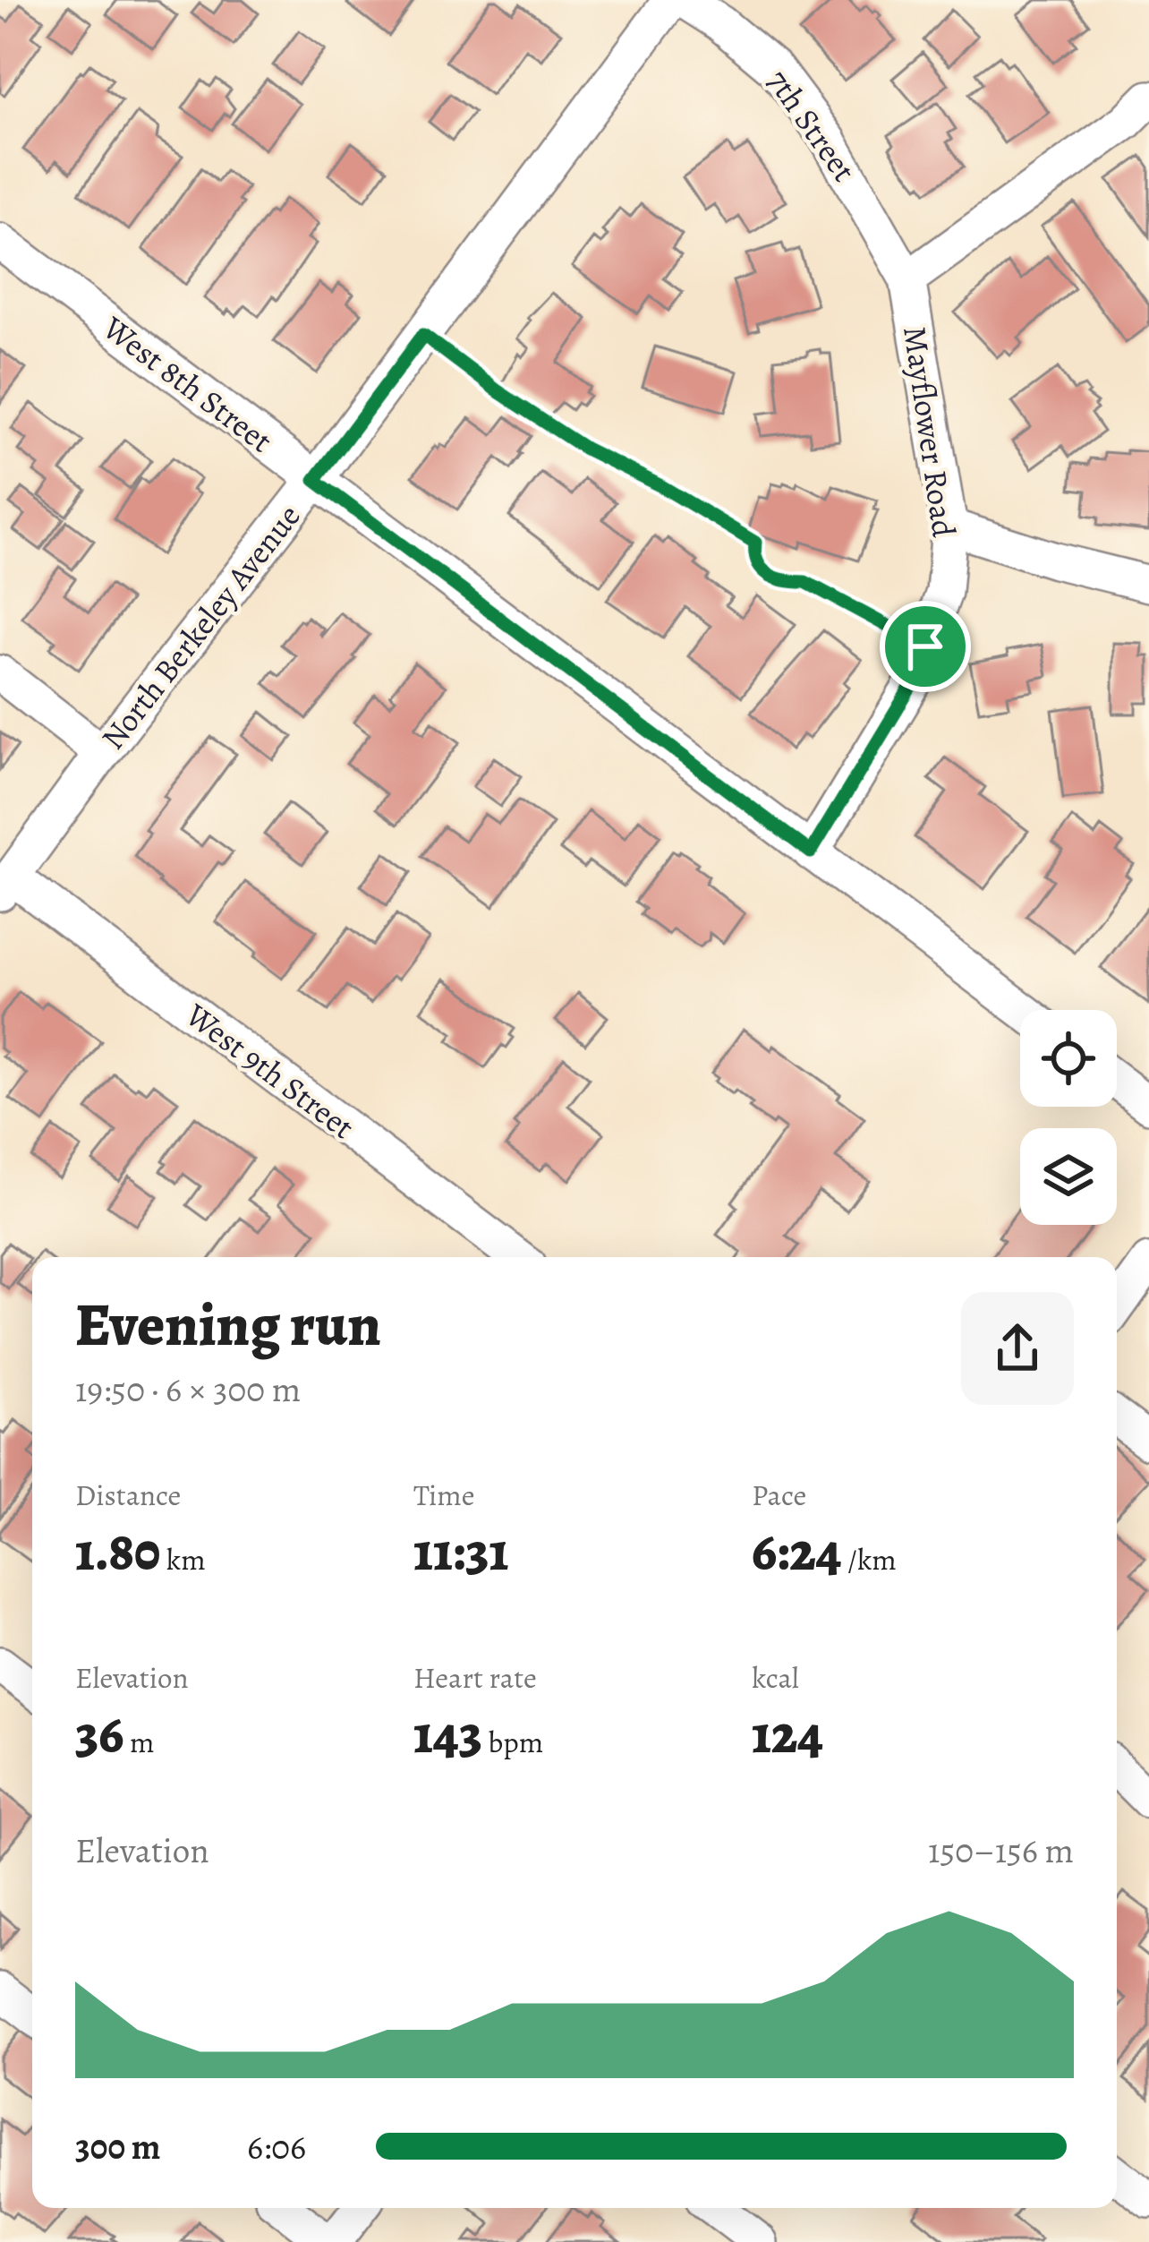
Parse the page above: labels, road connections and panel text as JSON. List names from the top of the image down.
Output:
{
  "streets": {
    "street": [
      "7th Street",
      "West 8th Street",
      "Mayflower Road",
      "North Berkeley Avenue",
      "West 9th Street"
    ]
  },
  "crossings": [
    ["7th Street", "Mayflower Road"],
    ["West 8th Street", "Mayflower Road"],
    ["West 8th Street", "North Berkeley Avenue"],
    ["North Berkeley Avenue", "West 9th Street"]
  ],
  "page": {
    "heading": ["Evening run", "19:50 · 6 × 300 m"],
    "stats": [
      ["Distance", "1.80 km"],
      ["Time", "11:31"],
      ["Pace", "6:24 /km"],
      ["Elevation", "36 m"],
      ["Heart rate", "143 bpm"],
      ["kcal", "124"]
    ],
    "chart": ["Elevation", "150–156 m"],
    "list": [
      {
        "name": "300 m",
        "note": "6:06"
      }
    ]
  }
}
